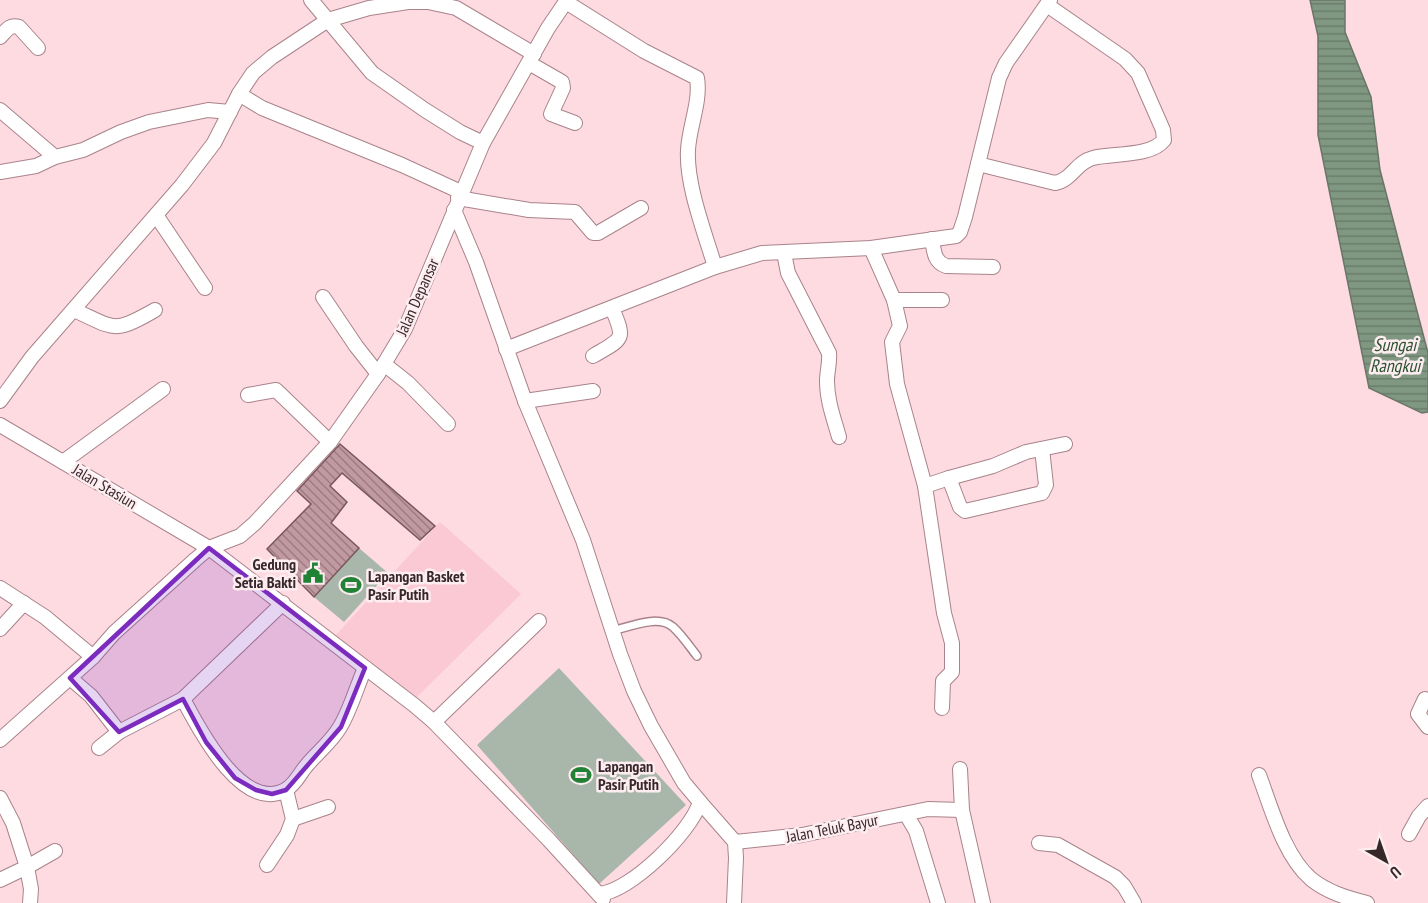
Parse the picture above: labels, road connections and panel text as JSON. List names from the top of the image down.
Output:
{
  "streets": {
    "street": ["Jalan Depansar", "Jalan Stasiun", "Jalan Teluk Bayur"]
  },
  "crossings": [
    ["Jalan Depansar", "Jalan Stasiun"]
  ],
  "water": ["Sungai Rangkui"],
  "places": {
    "public building": ["Gedung Setia Bakti"],
    "sports": ["Lapangan Basket Pasir Putih", "Lapangan Pasir Putih"]
  },
  "north": "bottom right"
}
